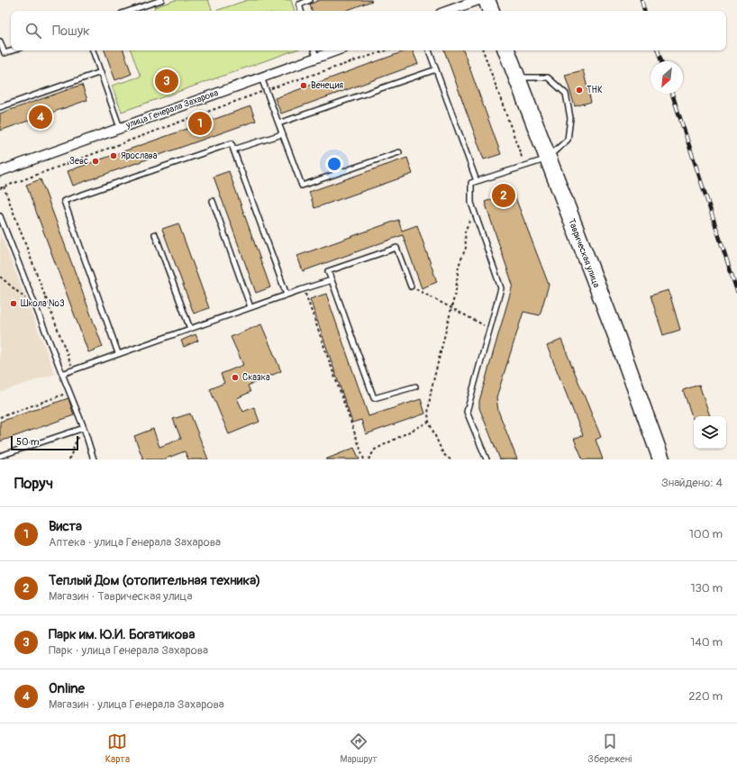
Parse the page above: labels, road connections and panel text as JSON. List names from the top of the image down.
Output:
{
  "streets": {
    "highway": ["Таврическая улица"],
    "street": ["улица Генерала Захарова"]
  },
  "places": [
    "Венеция",
    "ТНК",
    "Ярослава",
    "Зевс",
    "Школа №3",
    "Сказка"
  ],
  "scale_bar": "50 m",
  "north": "bottom left",
  "page": {
    "search": "Пошук",
    "pins": [
      "3",
      "4",
      "1",
      "2"
    ],
    "scale": "50 m",
    "heading": ["Поруч", "Знайдено: 4"],
    "list": [
      {
        "mark": "1",
        "name": "Виста",
        "note": "Аптека · улица Генерала Захарова",
        "value": "100 m"
      },
      {
        "mark": "2",
        "name": "Теплый Дом (отопительная техника)",
        "note": "Магазин · Таврическая улица",
        "value": "130 m"
      },
      {
        "mark": "3",
        "name": "Парк им. Ю.И. Богатикова",
        "note": "Парк · улица Генерала Захарова",
        "value": "140 m"
      },
      {
        "mark": "4",
        "name": "Online",
        "note": "Магазин · улица Генерала Захарова",
        "value": "220 m"
      }
    ],
    "nav": ["Карта", "Маршрут", "Збережені"]
  }
}
